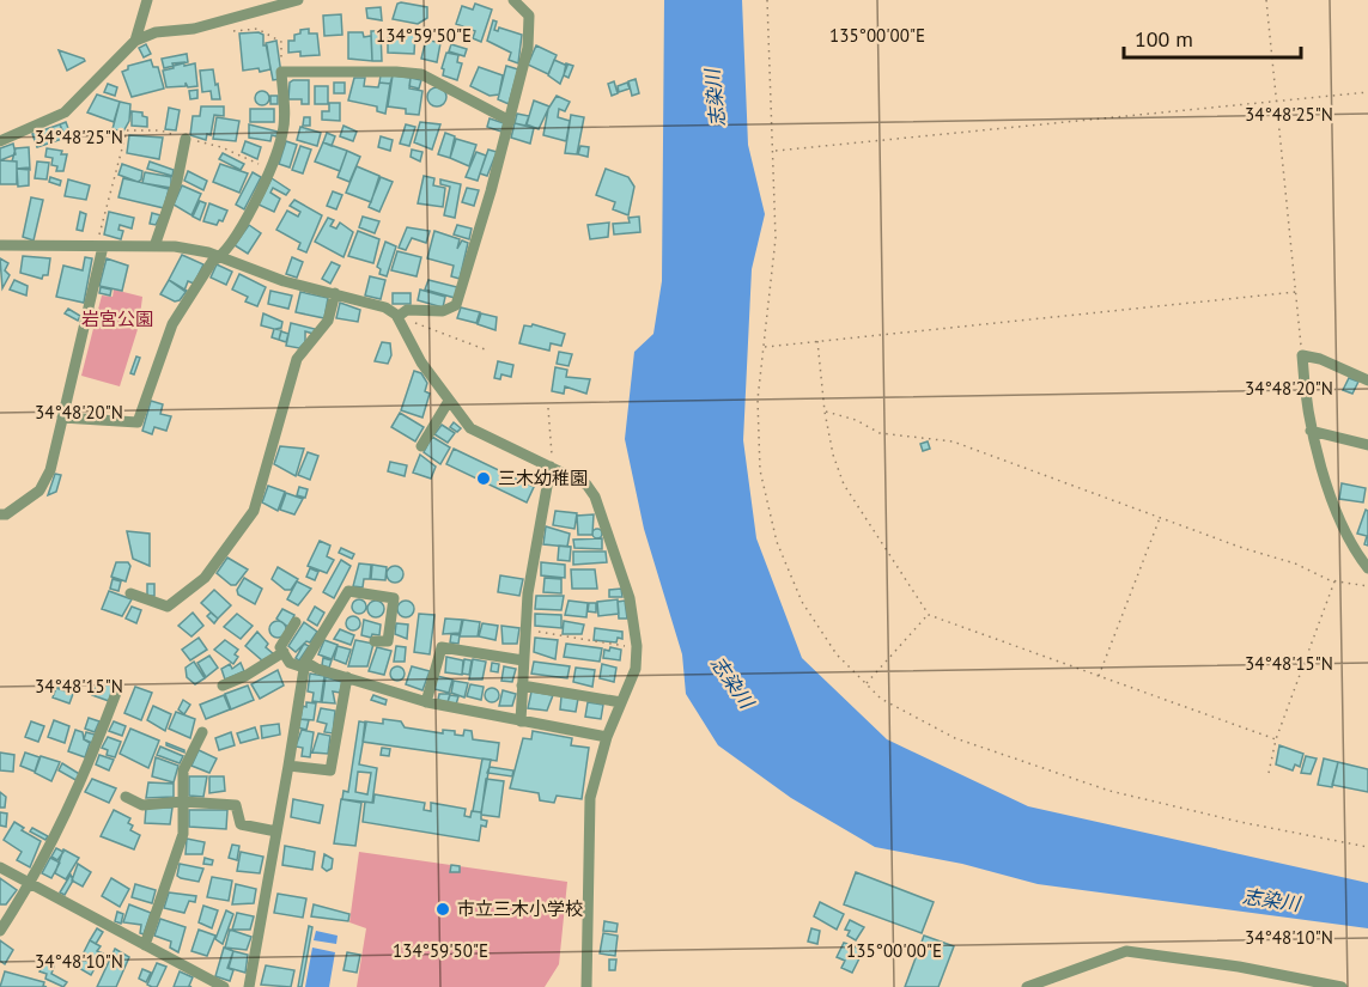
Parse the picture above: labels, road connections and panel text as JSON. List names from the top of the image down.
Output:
{
  "water": ["志染川"],
  "parks": ["岩宮公園"],
  "places": ["三木幼稚園", "市立三木小学校"],
  "scale_bar": "100 m",
  "coordinates": [
    "134°59'50\"E",
    "135°00'00\"E",
    "34°48'25\"N",
    "34°48'20\"N",
    "34°48'15\"N",
    "34°48'10\"N"
  ]
}
